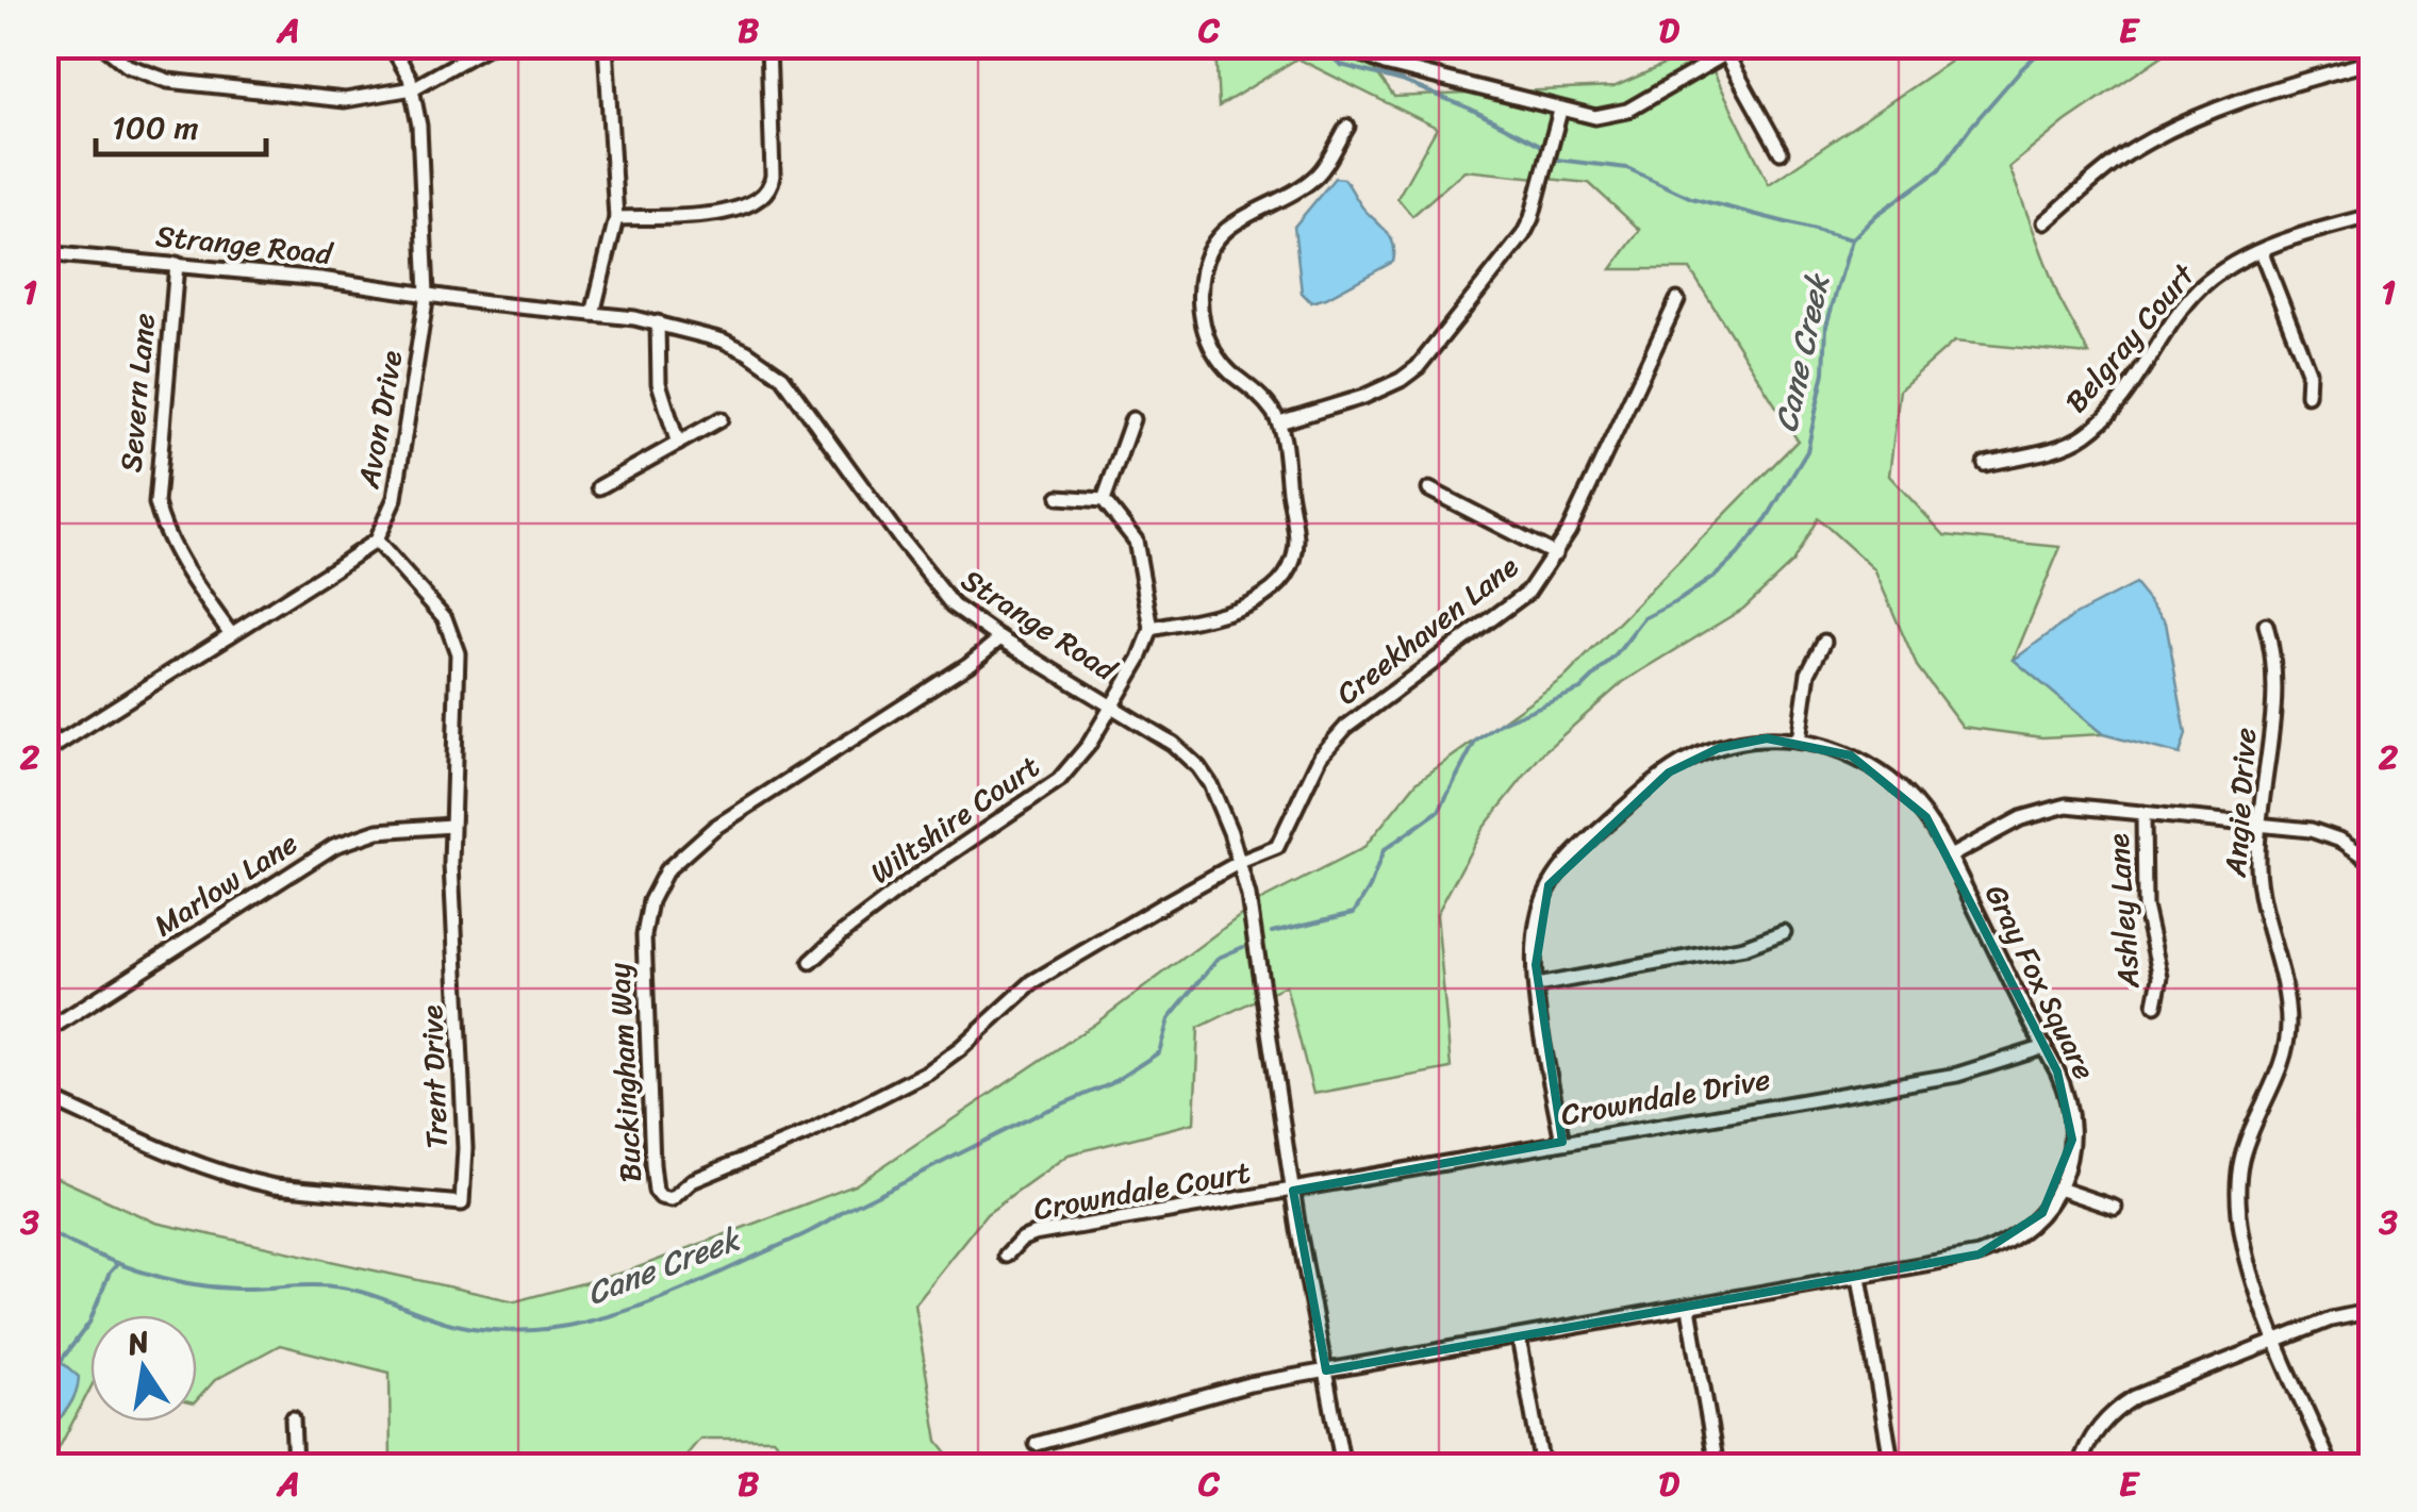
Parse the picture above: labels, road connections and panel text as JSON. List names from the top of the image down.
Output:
{
  "streets": {
    "street": [
      "Strange Road",
      "Belgray Court",
      "Severn Lane",
      "Avon Drive",
      "Creekhaven Lane",
      "Angie Drive",
      "Wiltshire Court",
      "Marlow Lane",
      "Ashley Lane",
      "Gray Fox Square",
      "Buckingham Way",
      "Trent Drive",
      "Crowndale Drive",
      "Crowndale Court"
    ]
  },
  "crossings": [
    ["Strange Road", "Severn Lane"],
    ["Strange Road", "Avon Drive"],
    ["Strange Road", "Creekhaven Lane"],
    ["Strange Road", "Wiltshire Court"],
    ["Strange Road", "Gray Fox Square"],
    ["Strange Road", "Buckingham Way"],
    ["Strange Road", "Crowndale Drive"],
    ["Strange Road", "Crowndale Court"],
    ["Avon Drive", "Trent Drive"],
    ["Creekhaven Lane", "Buckingham Way"],
    ["Marlow Lane", "Trent Drive"],
    ["Gray Fox Square", "Crowndale Drive"],
    ["Crowndale Drive", "Crowndale Court"]
  ],
  "water": ["Cane Creek"],
  "scale_bar": "100 m",
  "north": "top",
  "grid": {
    "columns": [
      "A",
      "B",
      "C",
      "D",
      "E"
    ],
    "rows": ["1", "2", "3"]
  }
}
